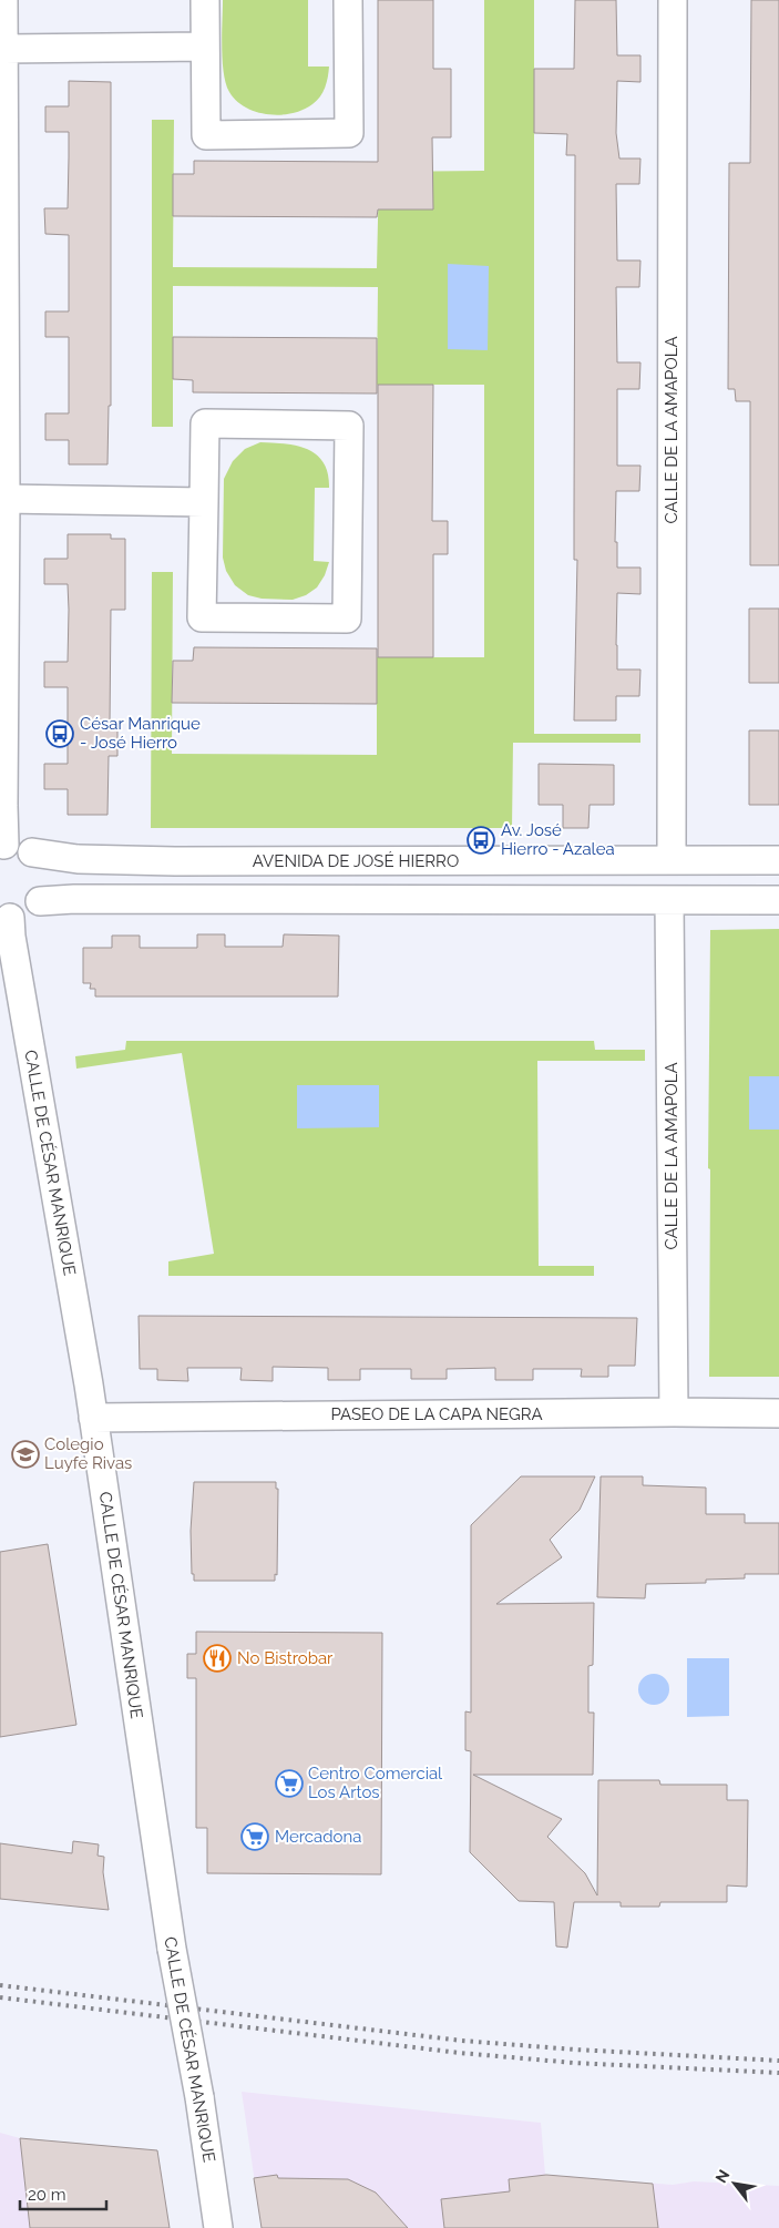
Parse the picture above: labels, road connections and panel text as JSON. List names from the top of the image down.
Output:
{
  "streets": {
    "street": [
      "CALLE DE LA AMAPOLA",
      "AVENIDA DE JOSÉ HIERRO",
      "CALLE DE CÉSAR MANRIQUE",
      "PASEO DE LA CAPA NEGRA"
    ]
  },
  "crossings": [
    ["CALLE DE LA AMAPOLA", "AVENIDA DE JOSÉ HIERRO"],
    ["CALLE DE LA AMAPOLA", "PASEO DE LA CAPA NEGRA"],
    ["CALLE DE CÉSAR MANRIQUE", "PASEO DE LA CAPA NEGRA"]
  ],
  "places": {
    "bus stop": ["César Manrique - José Hierro", "Av. José Hierro - Azalea"],
    "school or university": ["Colegio Luyfe Rivas"],
    "restaurant": ["No Bistrobar"],
    "supermarket": ["Centro Comercial Los Artos", "Mercadona"]
  },
  "scale_bar": "20 m",
  "north": "top left"
}
